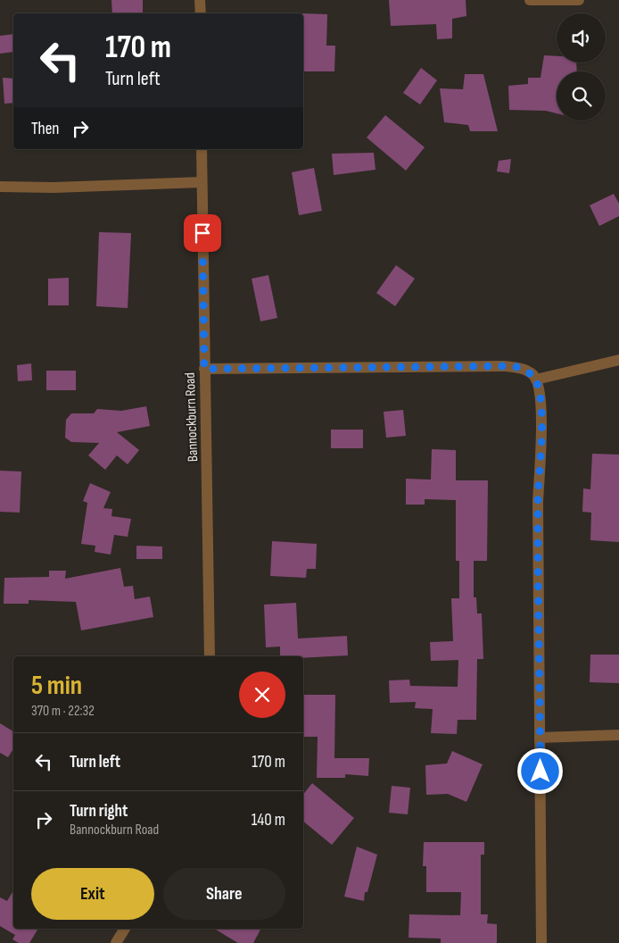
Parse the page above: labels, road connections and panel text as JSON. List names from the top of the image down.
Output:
{
  "streets": {
    "street": ["Bannockburn Road"]
  },
  "page": {
    "turn": ["170 m", "Turn left"],
    "then": "Then",
    "heading": ["5 min", "370 m · 22:32"],
    "list": [
      {
        "name": "Turn left",
        "value": "170 m"
      },
      {
        "name": "Turn right",
        "note": "Bannockburn Road",
        "value": "140 m"
      }
    ],
    "buttons": ["Exit", "Share"]
  }
}
